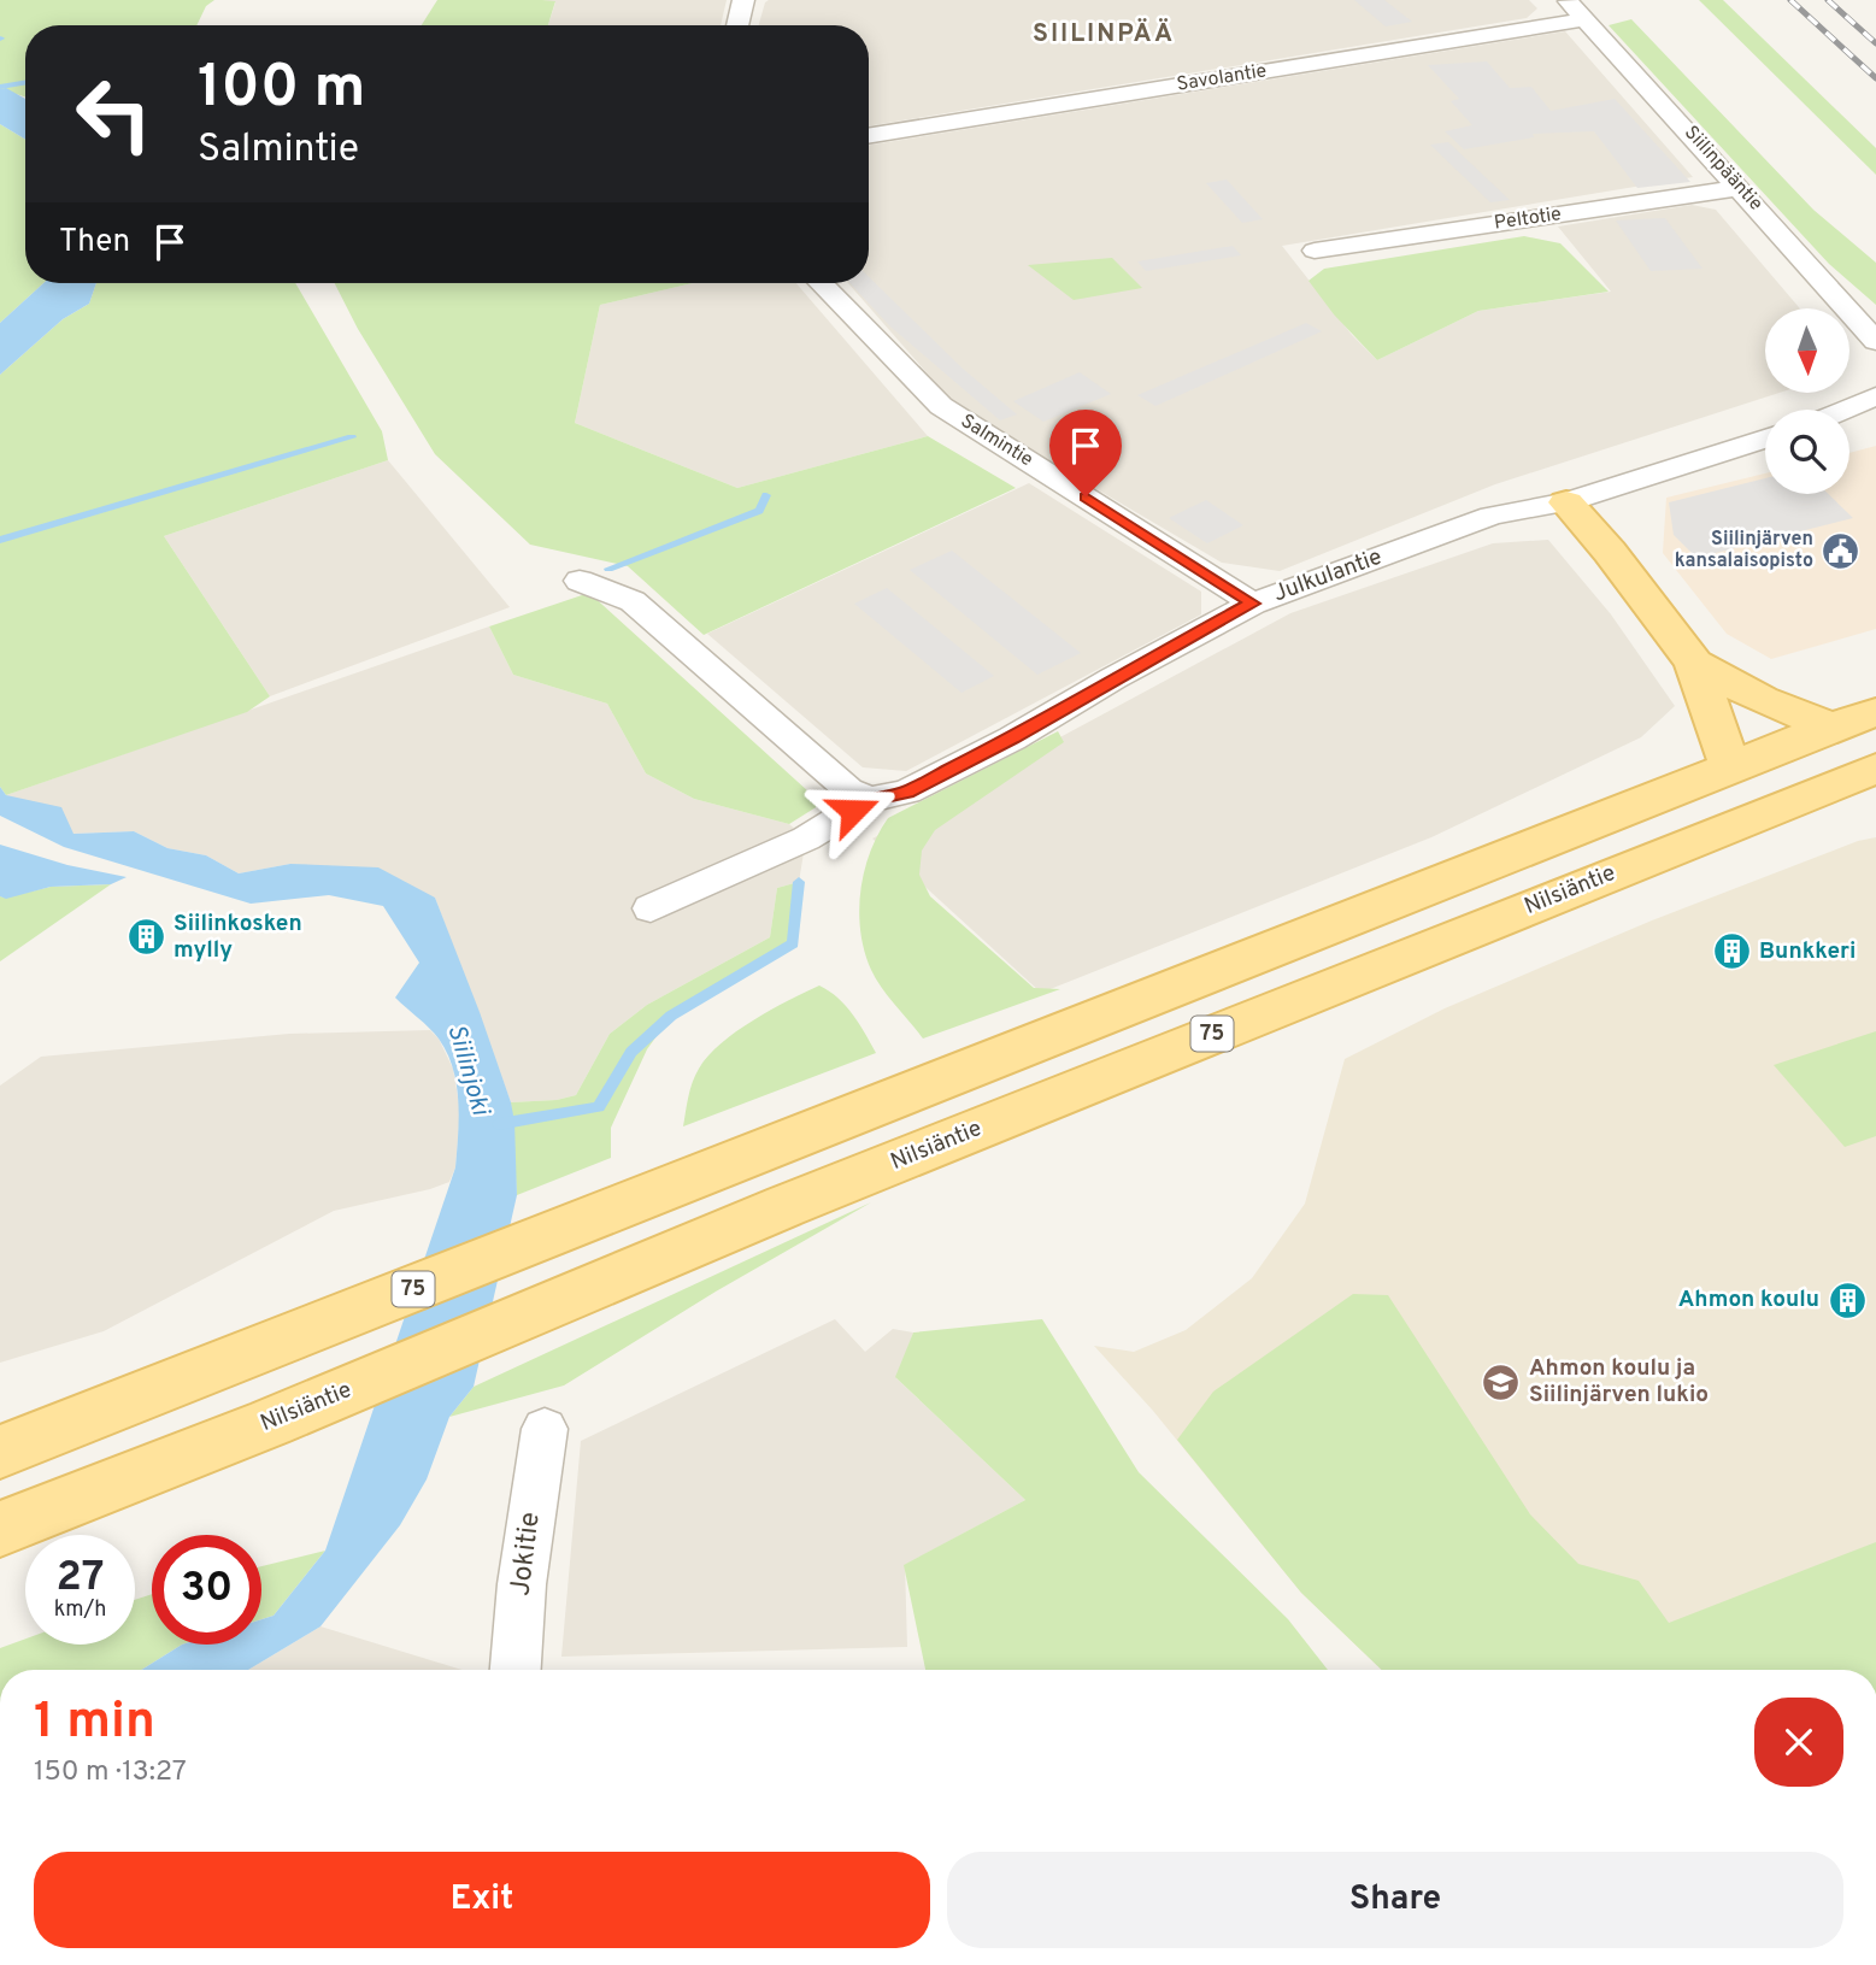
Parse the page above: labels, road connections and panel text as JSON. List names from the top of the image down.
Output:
{
  "streets": {
    "main road": ["Nilsiäntie", "75"],
    "street": [
      "Savolantie",
      "Siilinpääntie",
      "Peltotie",
      "Salmintie",
      "Julkulantie",
      "Jokitie"
    ]
  },
  "crossings": [
    ["Savolantie", "Siilinpääntie"],
    ["Siilinpääntie", "Peltotie"],
    ["Salmintie", "Julkulantie"]
  ],
  "districts": ["SIILINPÄÄ"],
  "water": ["Siilinjoki"],
  "places": {
    "public building": ["Siilinjärven kansalaisopisto"],
    "building": ["Siilinkosken mylly", "Bunkkeri", "Ahmon koulu"],
    "school or university": ["Ahmon koulu ja Siilinjärven lukio"]
  },
  "north": "bottom",
  "page": {
    "turn": ["100 m", "Salmintie"],
    "then": "Then",
    "speed": "27 km/h",
    "limit": "30",
    "heading": ["1 min", "150 m · 13:27"],
    "buttons": ["Exit", "Share"]
  }
}
